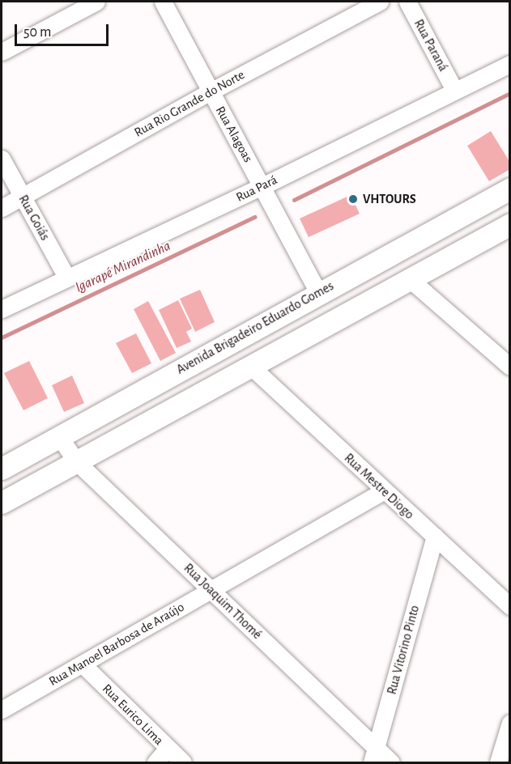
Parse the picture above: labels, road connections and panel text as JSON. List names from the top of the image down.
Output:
{
  "streets": {
    "main road": ["Avenida Brigadeiro Eduardo Gomes"],
    "street": [
      "Rua Paraná",
      "Rua Rio Grande do Norte",
      "Rua Alagoas",
      "Rua Pará",
      "Rua Goiás",
      "Rua Mestre Diogo",
      "Rua Joaquim Thomé",
      "Rua Manoel Barbosa de Araújo",
      "Rua Vitorino Pinto",
      "Rua Eurico Lima"
    ]
  },
  "crossings": [
    ["Rua Paraná", "Rua Pará"],
    ["Rua Rio Grande do Norte", "Rua Alagoas"],
    ["Rua Rio Grande do Norte", "Rua Goiás"],
    ["Rua Alagoas", "Rua Pará"],
    ["Rua Alagoas", "Avenida Brigadeiro Eduardo Gomes"],
    ["Rua Pará", "Rua Goiás"],
    ["Avenida Brigadeiro Eduardo Gomes", "Rua Joaquim Thomé"],
    ["Rua Mestre Diogo", "Rua Manoel Barbosa de Araújo"],
    ["Rua Mestre Diogo", "Rua Vitorino Pinto"],
    ["Rua Joaquim Thomé", "Rua Manoel Barbosa de Araújo"],
    ["Rua Joaquim Thomé", "Rua Vitorino Pinto"],
    ["Rua Manoel Barbosa de Araújo", "Rua Eurico Lima"]
  ],
  "water": ["Igarapé Mirandinha"],
  "places": ["VHTOURS"],
  "scale_bar": "50 m"
}
